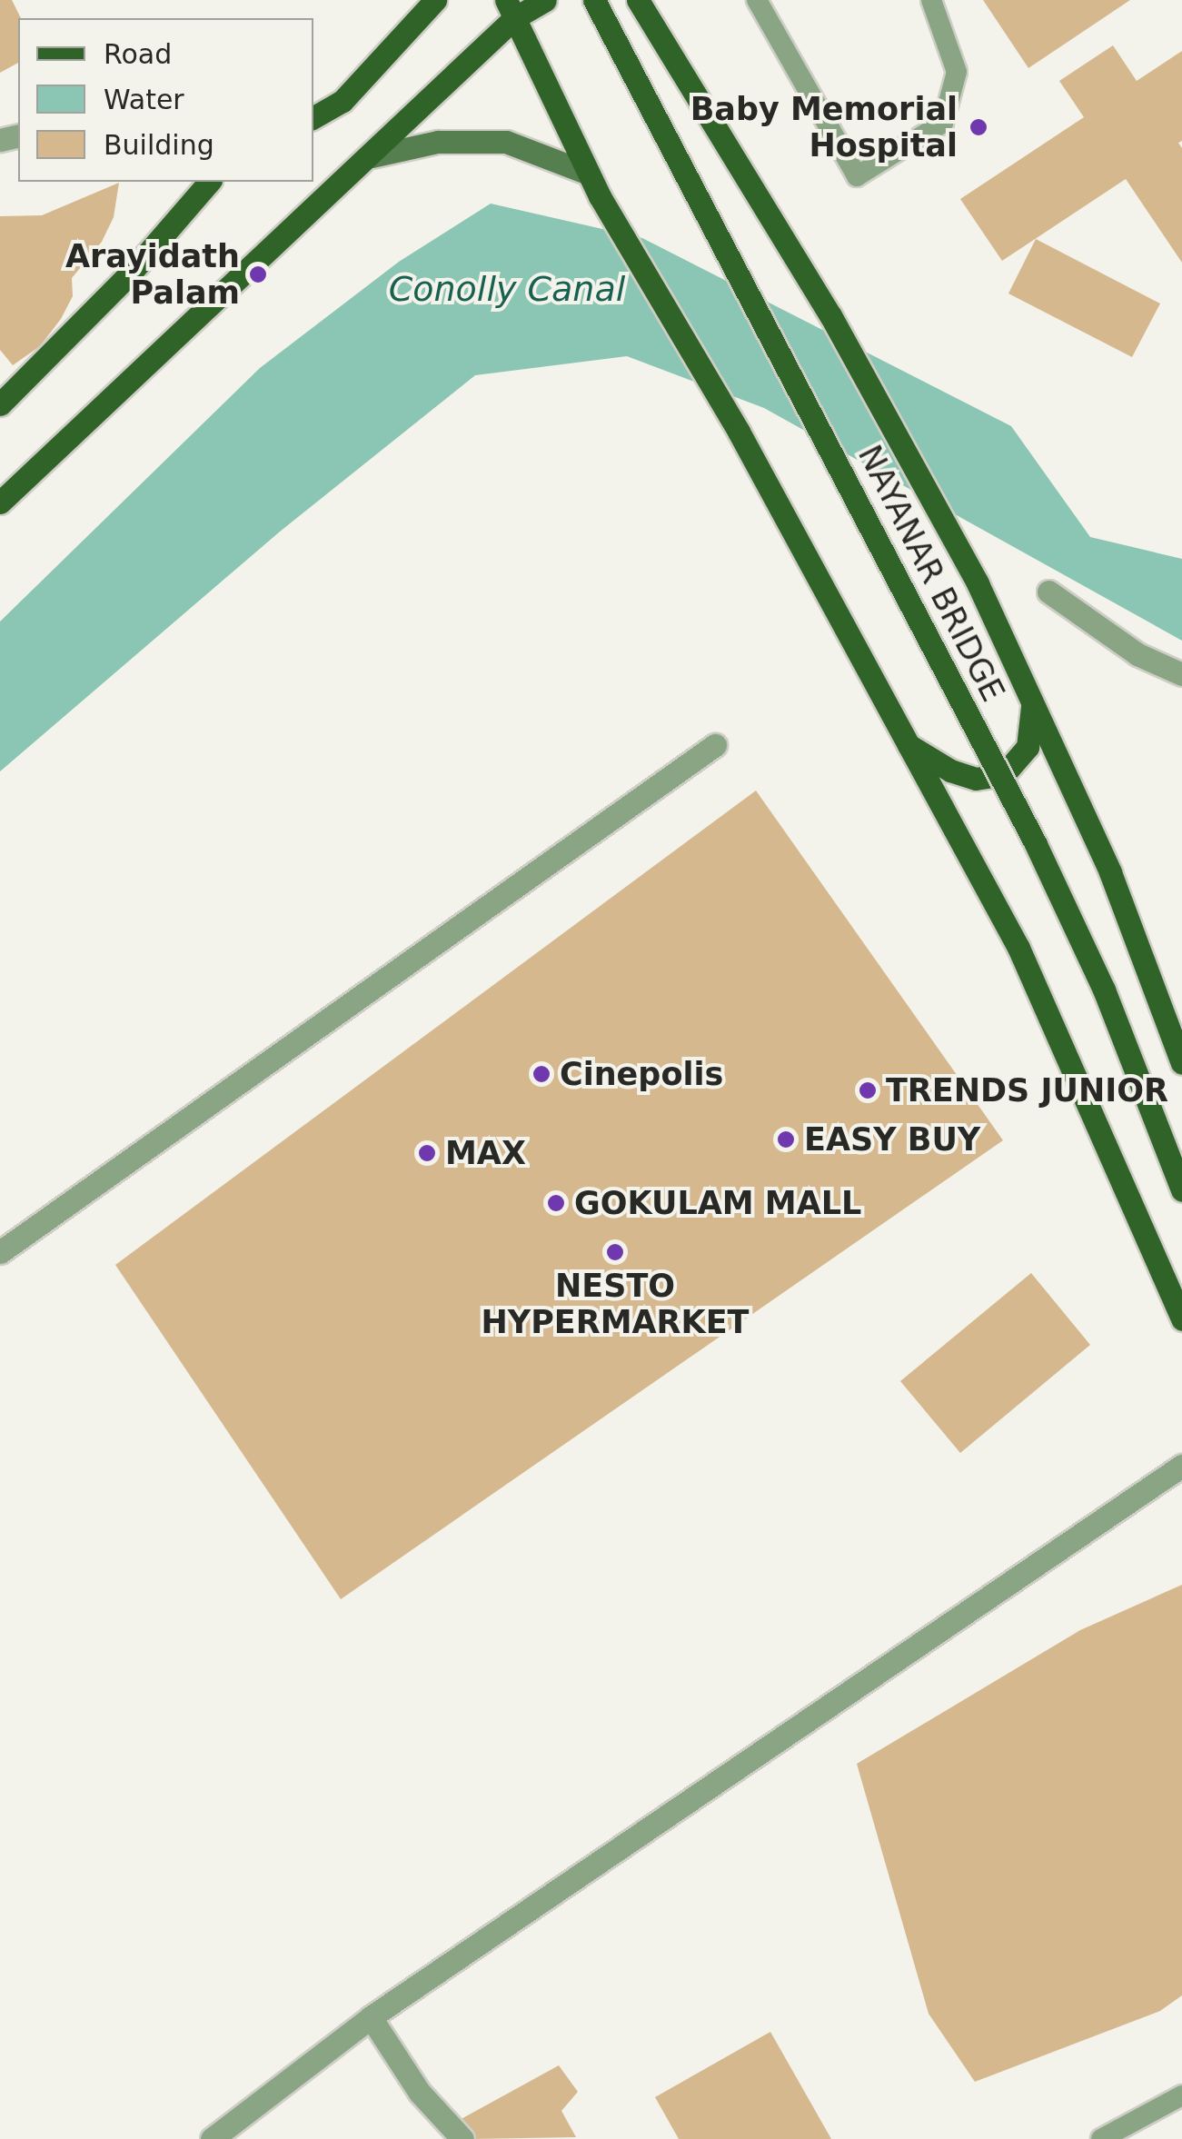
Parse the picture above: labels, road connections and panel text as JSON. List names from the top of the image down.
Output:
{
  "streets": {
    "main road": ["NAYANAR BRIDGE"]
  },
  "water": ["Conolly Canal"],
  "places": [
    "Baby Memorial Hospital",
    "Arayidath Palam",
    "Cinepolis",
    "TRENDS JUNIOR",
    "EASY BUY",
    "MAX",
    "GOKULAM MALL",
    "NESTO HYPERMARKET"
  ],
  "legend": ["Road", "Water", "Building"]
}
